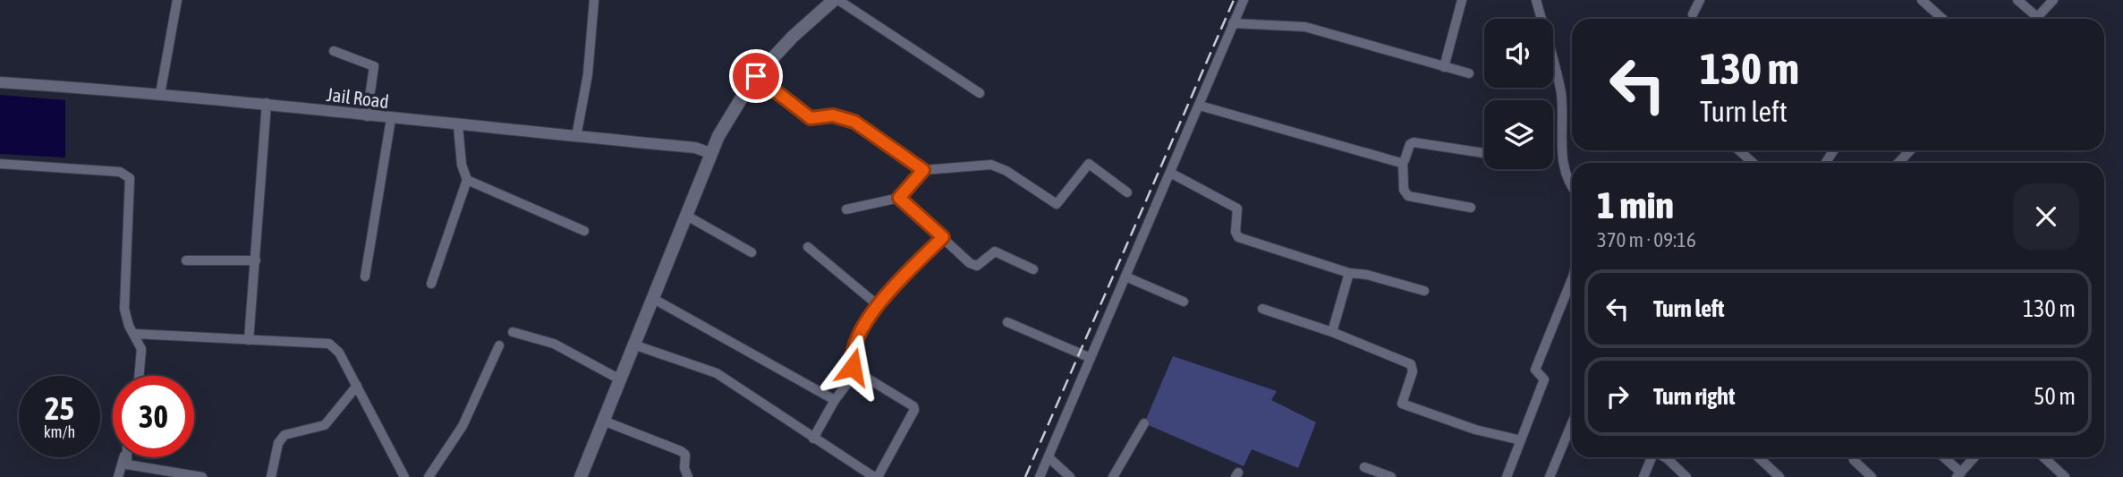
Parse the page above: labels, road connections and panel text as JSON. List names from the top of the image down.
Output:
{
  "streets": {
    "street": ["Jail Road"]
  },
  "page": {
    "turn": ["130 m", "Turn left"],
    "heading": ["1 min", "370 m · 09:16"],
    "list": [
      {
        "name": "Turn left",
        "value": "130 m"
      },
      {
        "name": "Turn right",
        "value": "50 m"
      }
    ],
    "speed": "25 km/h",
    "limit": "30"
  }
}
